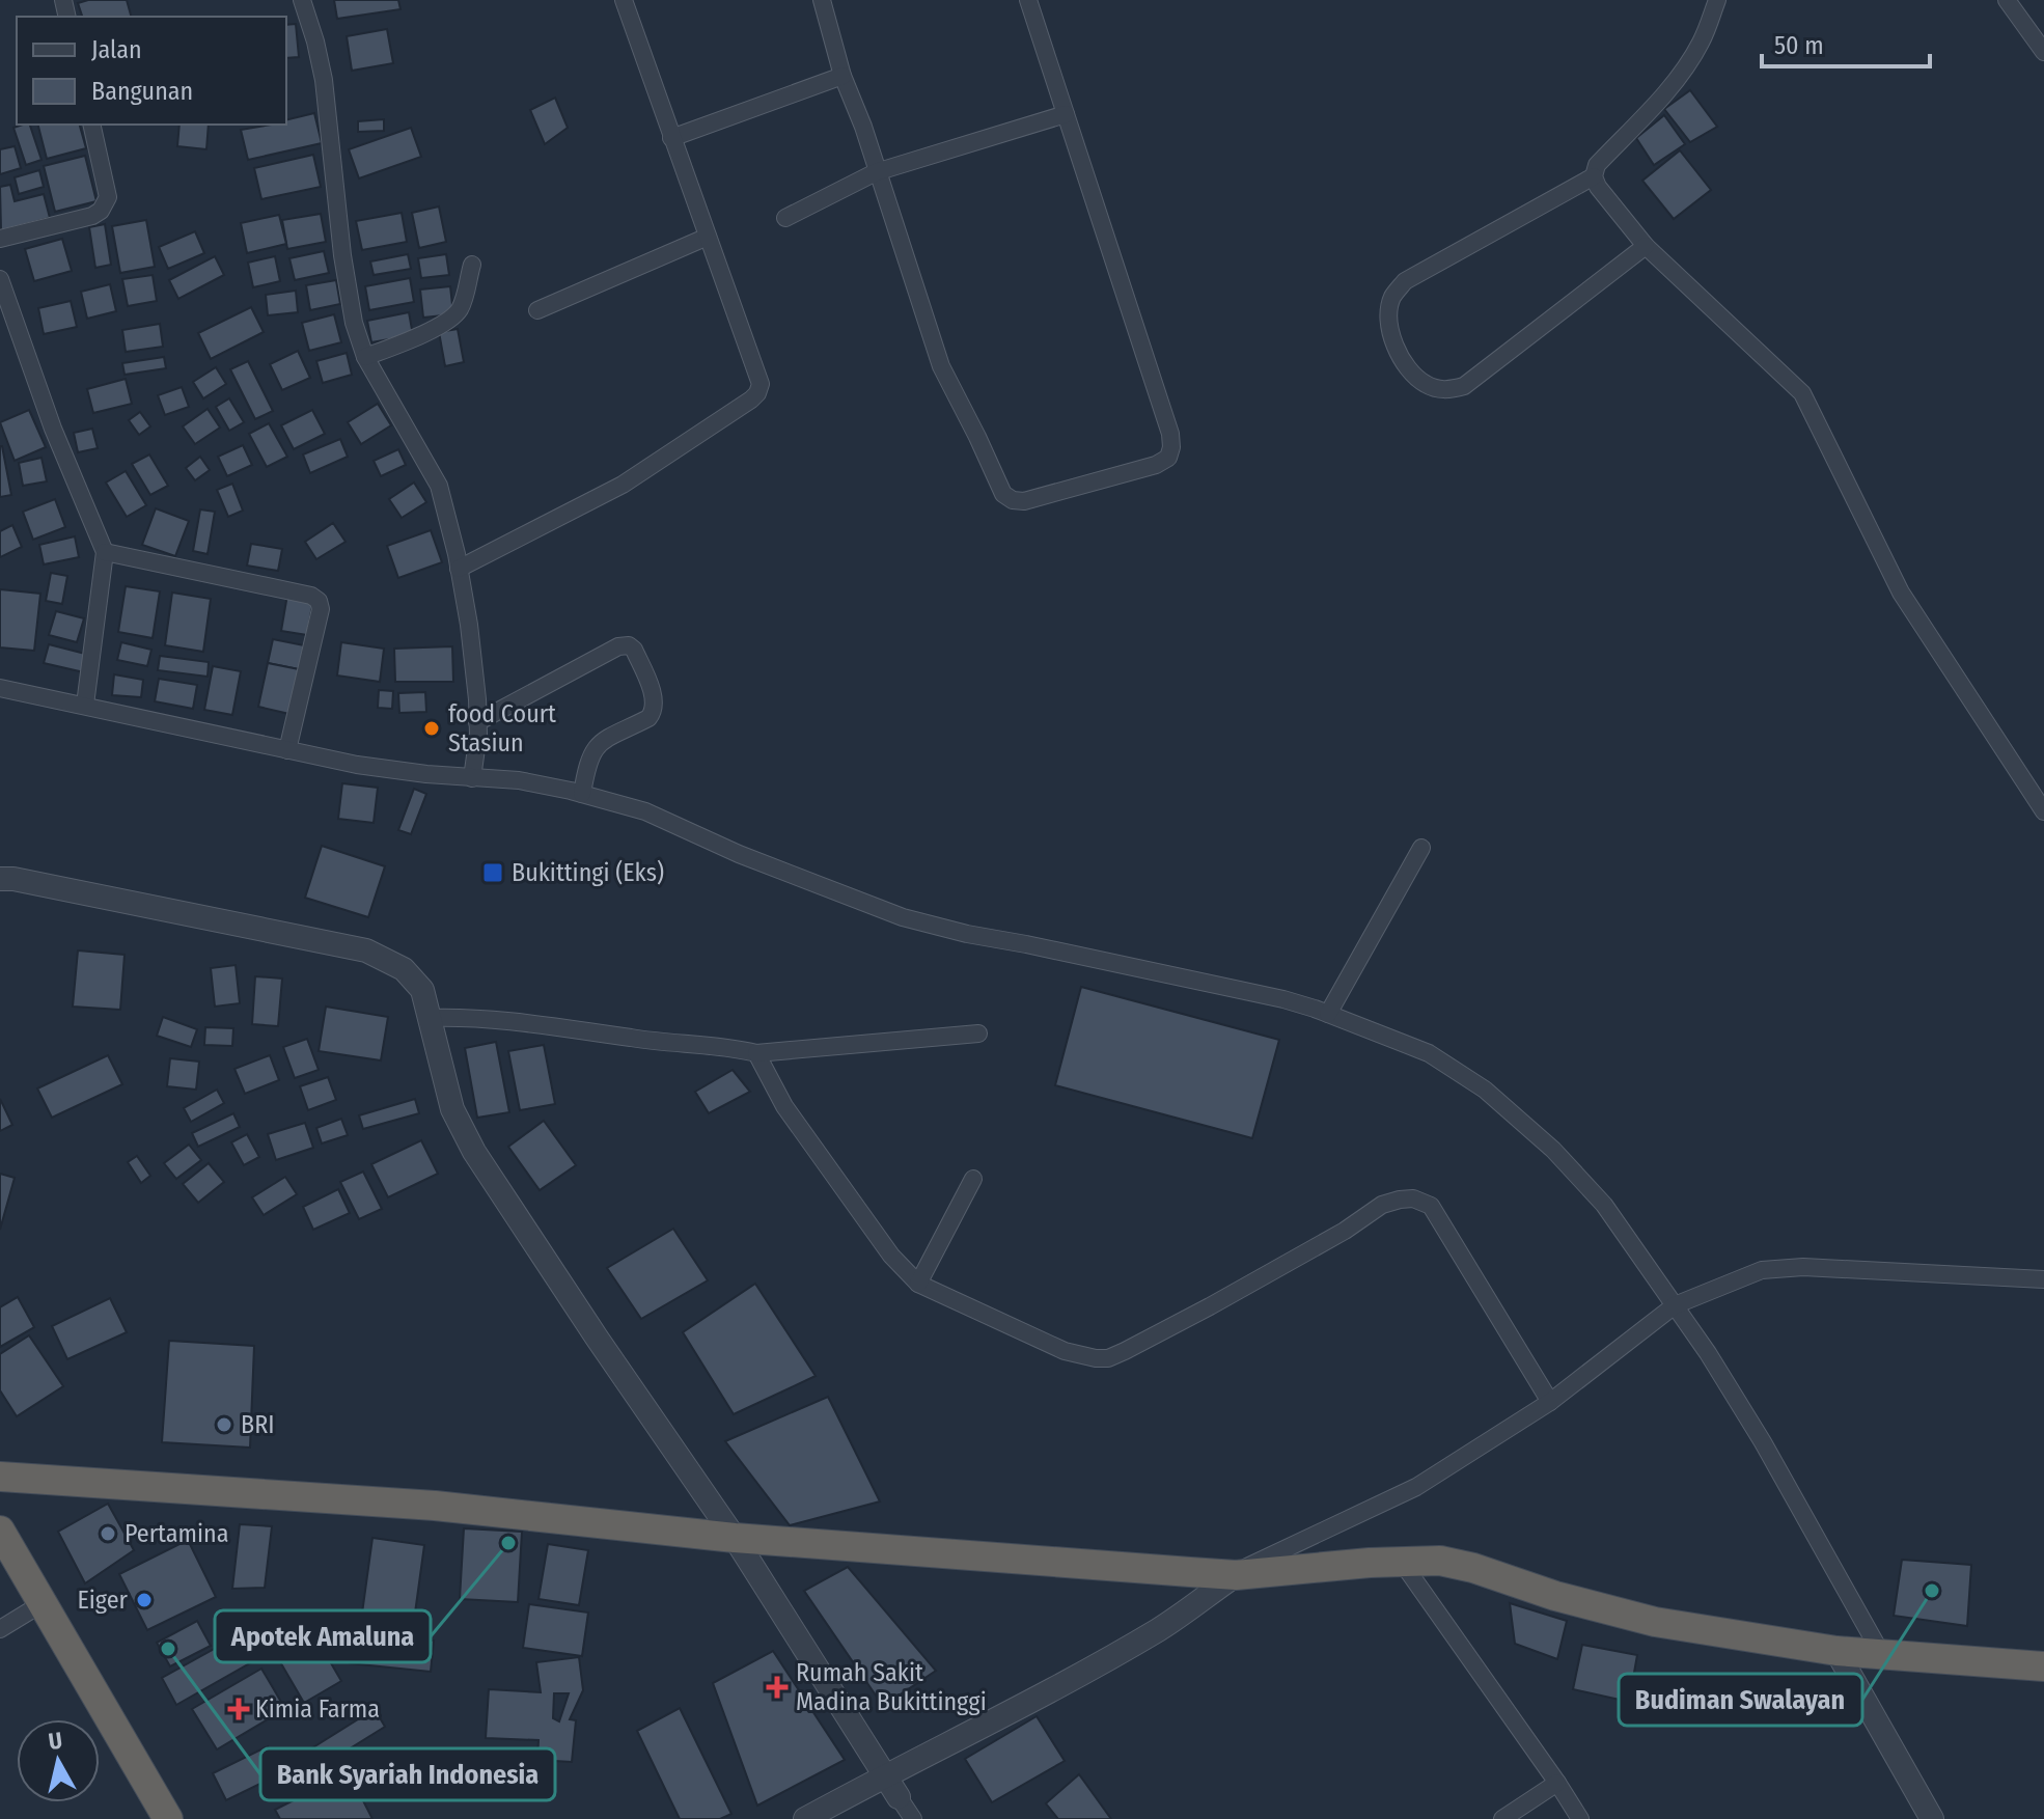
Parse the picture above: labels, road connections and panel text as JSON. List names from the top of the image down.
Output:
{
  "places": {
    "other": [
      "food Court Stasiun",
      "BRI",
      "Pertamina",
      "Apotek Amaluna",
      "Budiman Swalayan",
      "Eiger",
      "Bank Syariah Indonesia"
    ],
    "transit": ["Bukittingi (Eks)"],
    "health": ["Rumah Sakit Madina Bukittinggi", "Kimia Farma"]
  },
  "legend": ["Jalan", "Bangunan"],
  "scale_bar": "50 m",
  "north": "top"
}
